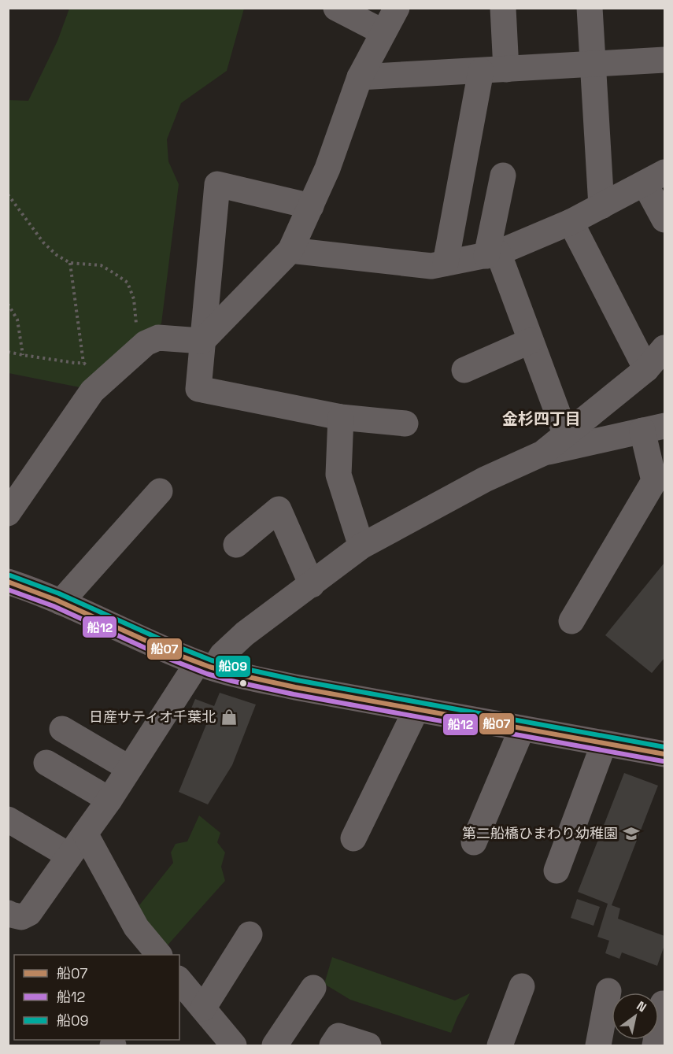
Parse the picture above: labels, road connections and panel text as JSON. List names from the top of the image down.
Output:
{
  "districts": ["金杉四丁目"],
  "places": {
    "shop": ["日産サティオ千葉北"],
    "school or university": ["第二船橋ひまわり幼稚園"]
  },
  "lines": ["transit line 船09", "transit line 船07", "transit line 船12"],
  "legend": ["船07", "船12", "船09"],
  "north": "top right"
}
